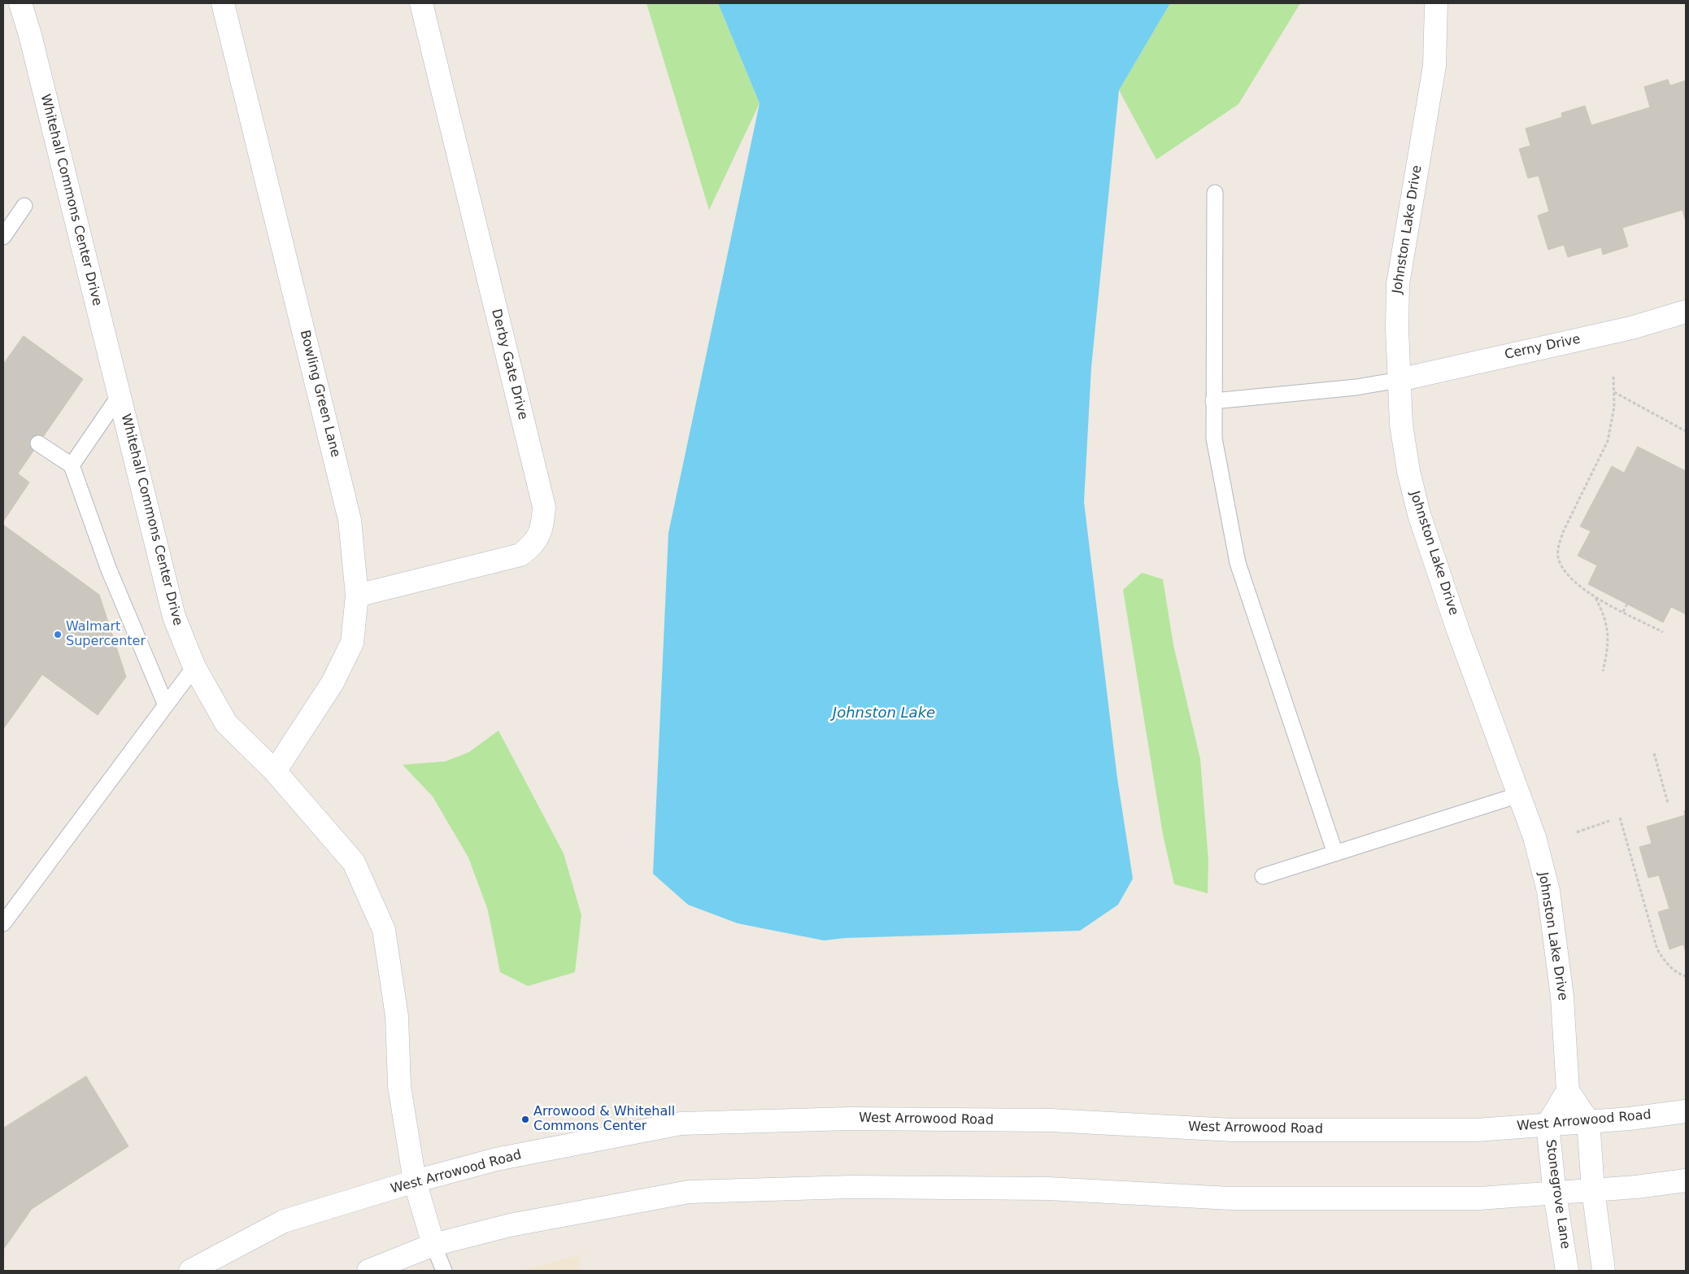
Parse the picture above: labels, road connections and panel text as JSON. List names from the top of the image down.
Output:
{
  "streets": {
    "street": [
      "Whitehall Commons Center Drive",
      "Johnston Lake Drive",
      "Cerny Drive",
      "Derby Gate Drive",
      "Bowling Green Lane",
      "West Arrowood Road",
      "Stonegrove Lane"
    ]
  },
  "crossings": [
    ["Whitehall Commons Center Drive", "Bowling Green Lane"],
    ["Whitehall Commons Center Drive", "West Arrowood Road"],
    ["Johnston Lake Drive", "Cerny Drive"],
    ["Johnston Lake Drive", "Stonegrove Lane"],
    ["Derby Gate Drive", "Bowling Green Lane"],
    ["West Arrowood Road", "Stonegrove Lane"]
  ],
  "water": ["Johnston Lake"],
  "places": ["Walmart Supercenter", "Arrowood & Whitehall Commons Center"]
}
